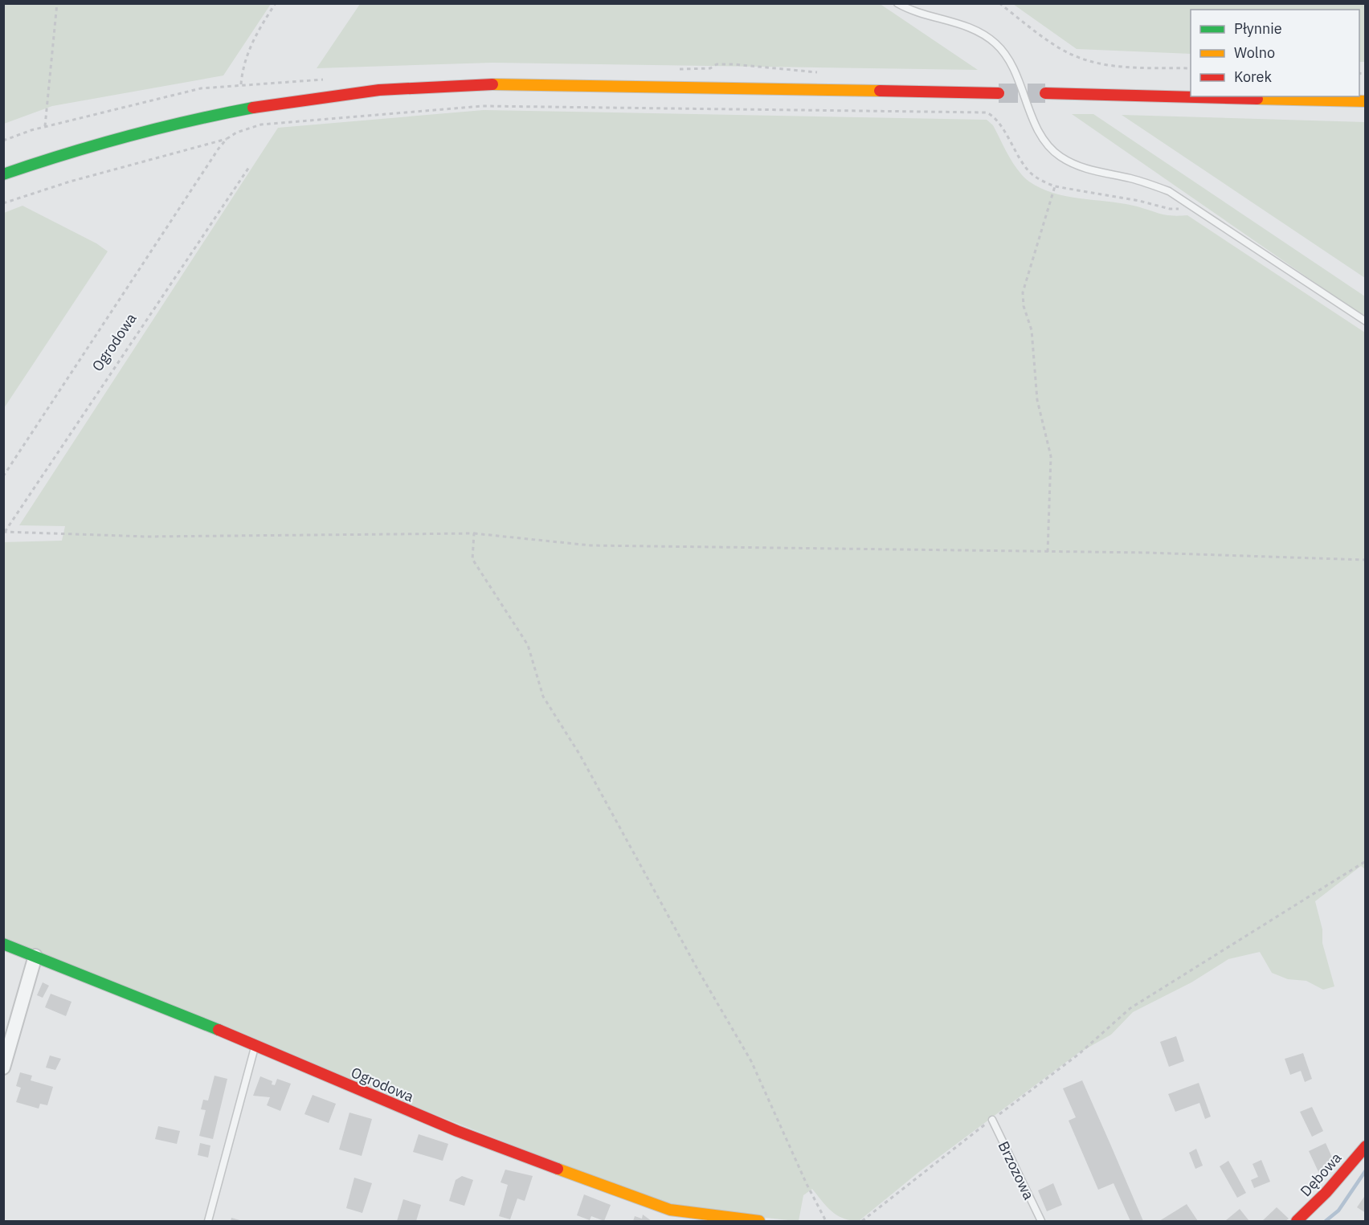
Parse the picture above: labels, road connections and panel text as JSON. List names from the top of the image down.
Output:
{
  "streets": {
    "main road": ["Ogrodowa", "Dębowa"],
    "lane": ["Brzozowa"]
  },
  "legend": ["Płynnie", "Wolno", "Korek"]
}
